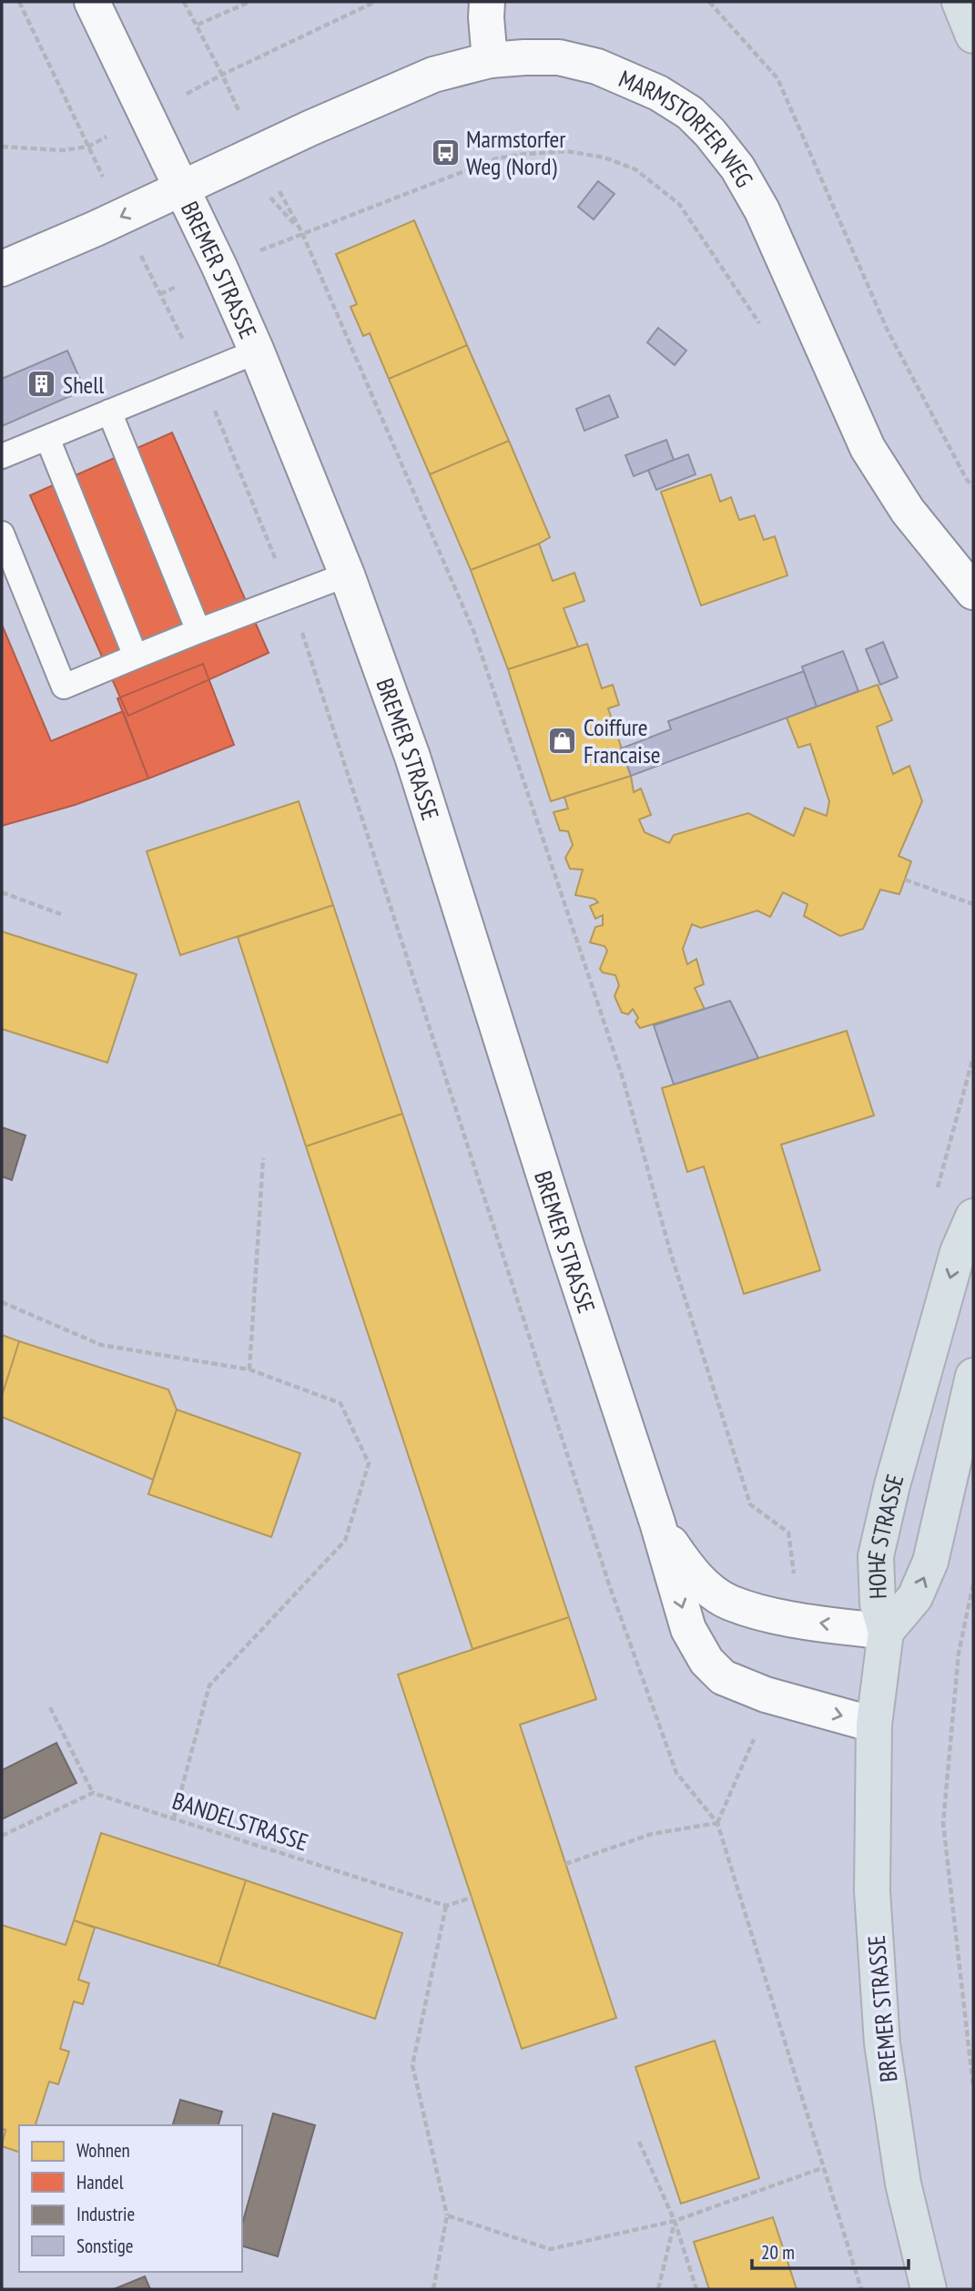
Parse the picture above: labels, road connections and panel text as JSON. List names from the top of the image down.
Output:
{
  "streets": {
    "main road": ["MARMSTORFER WEG", "BREMER STRASSE", "HOHE STRASSE"],
    "path": ["BANDELSTRASSE"]
  },
  "crossings": [
    ["MARMSTORFER WEG", "BREMER STRASSE"],
    ["BREMER STRASSE", "HOHE STRASSE"]
  ],
  "places": {
    "bus stop": ["Marmstorfer Weg (Nord)"],
    "building": ["Shell"],
    "shop": ["Coiffure Francaise"]
  },
  "legend": [
    "Wohnen",
    "Handel",
    "Industrie",
    "Sonstige"
  ],
  "scale_bar": "20 m"
}
